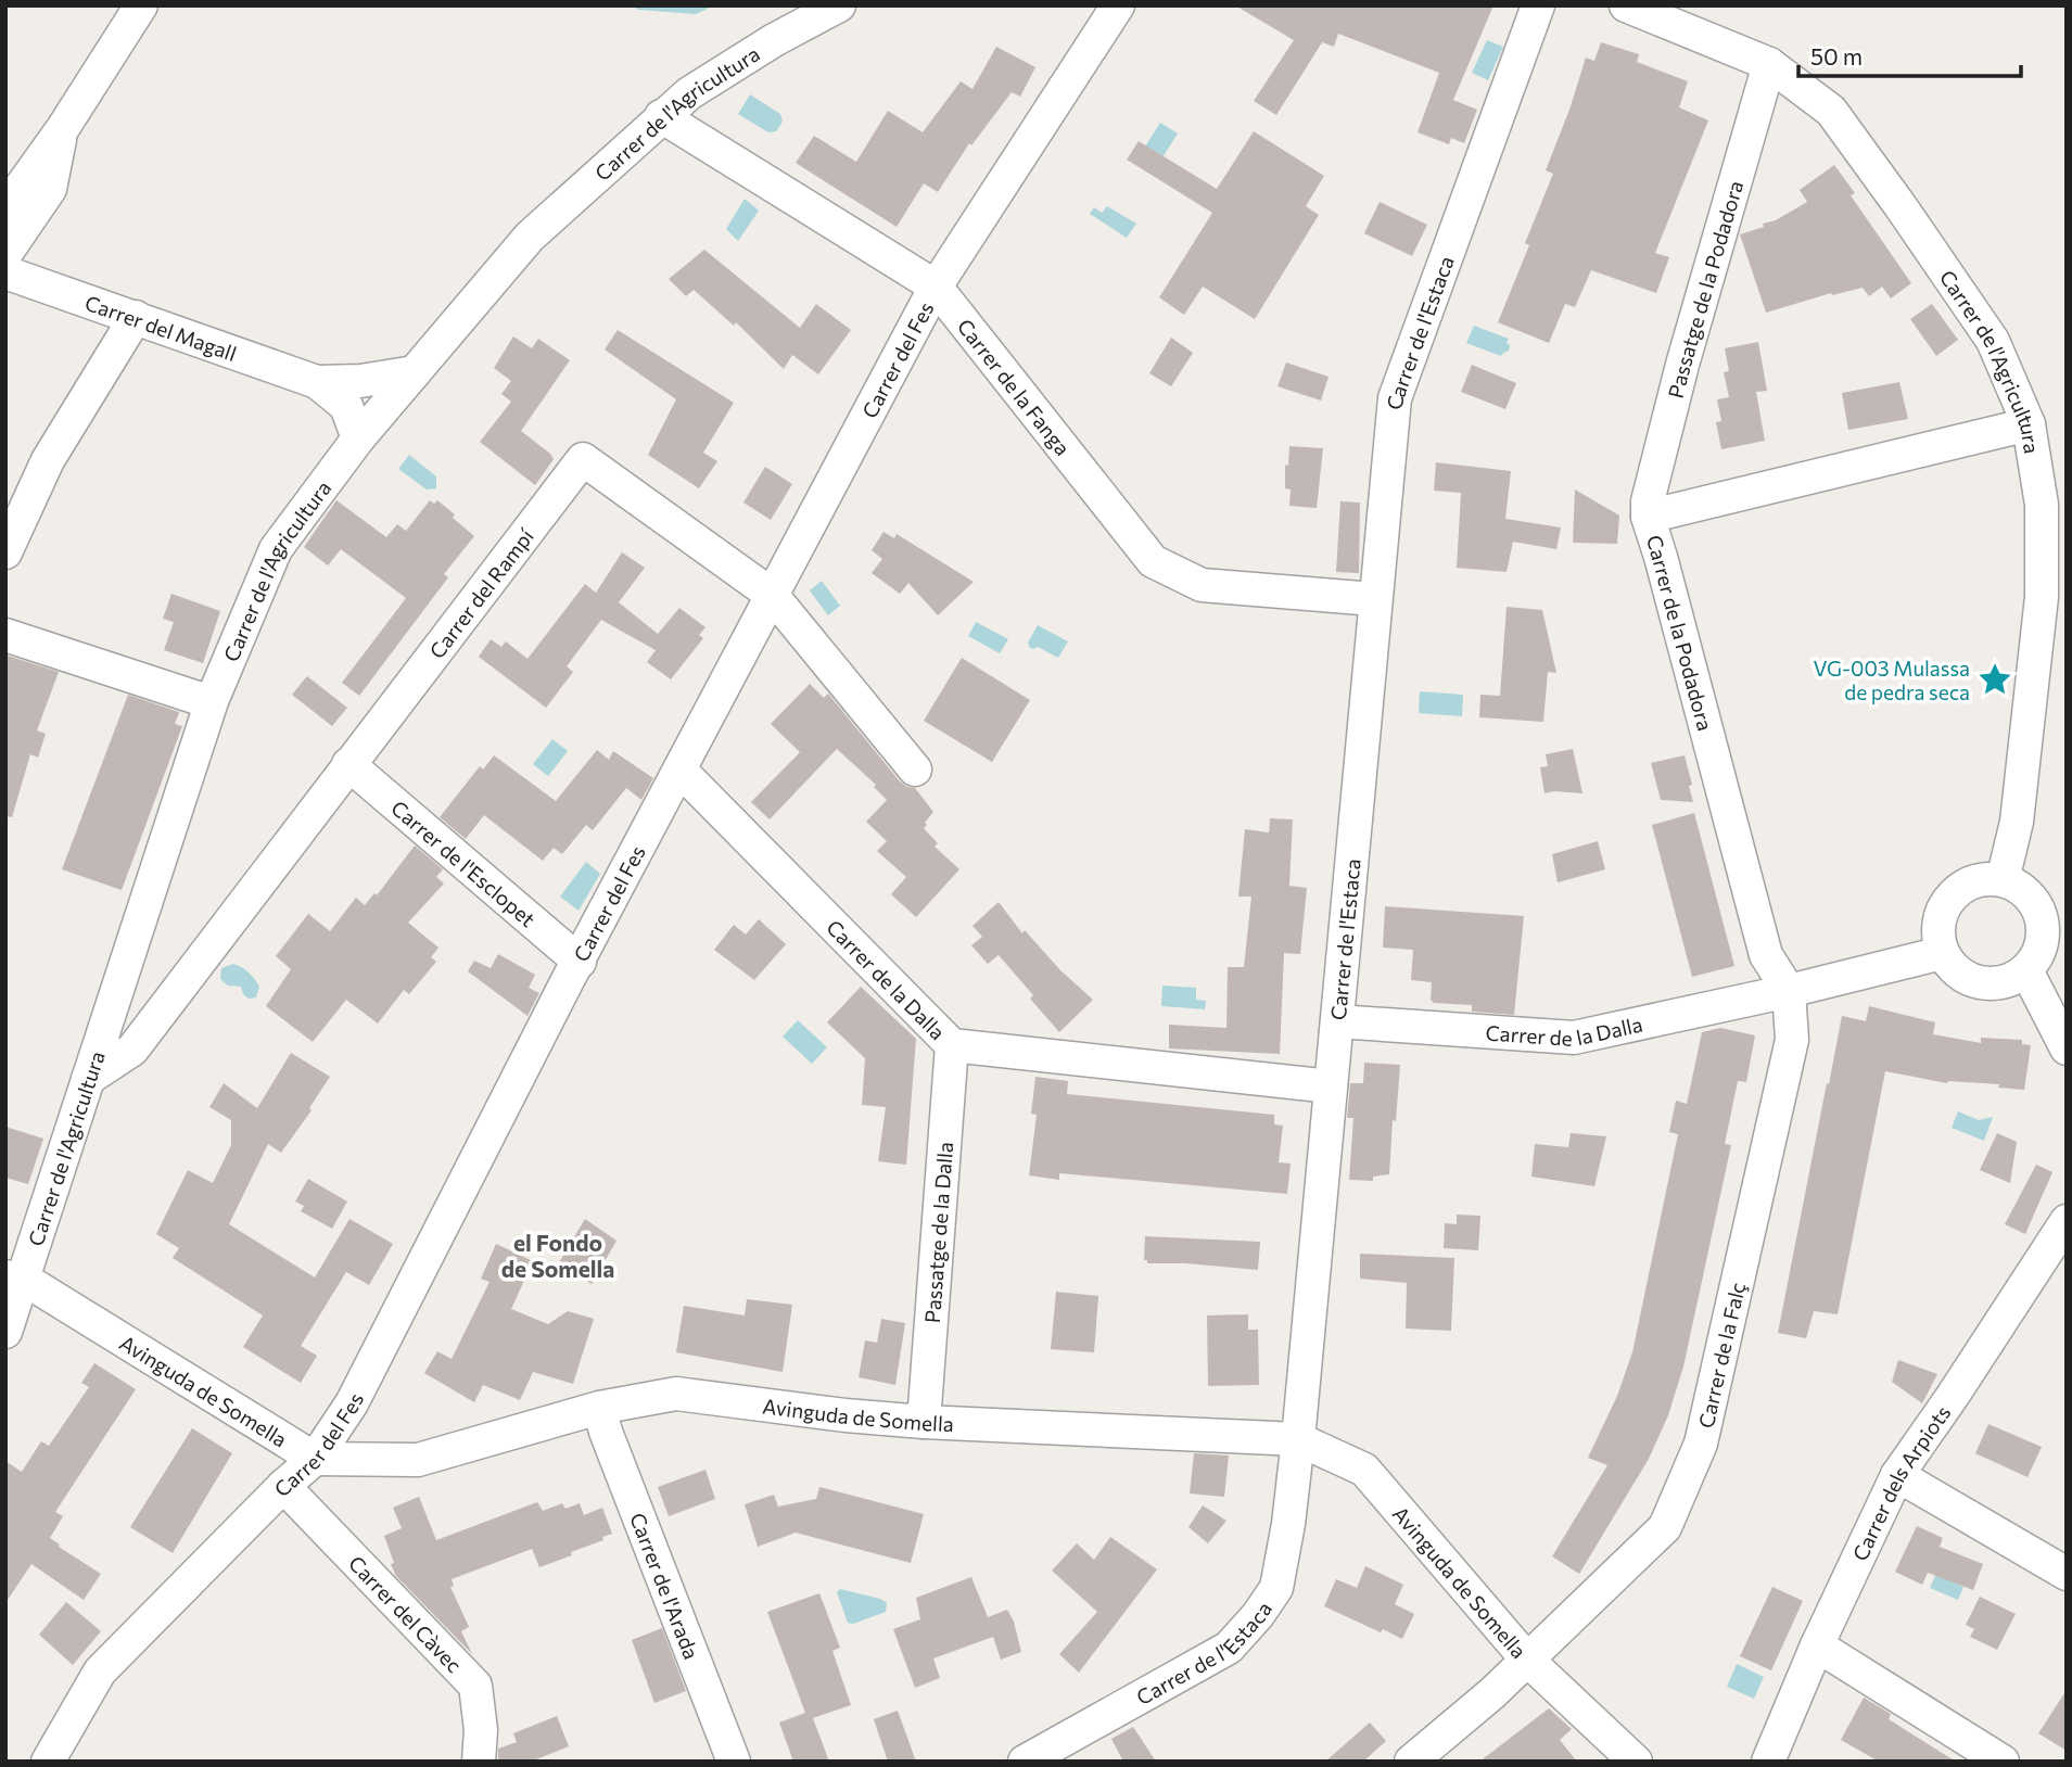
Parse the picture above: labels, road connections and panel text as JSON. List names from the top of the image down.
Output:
{
  "streets": {
    "street": [
      "Carrer de l'Agricultura",
      "Passatge de la Podadora",
      "Carrer del Magall",
      "Carrer de l'Estaca",
      "Carrer del Fes",
      "Carrer de la Fanga",
      "Carrer del Rampí",
      "Carrer de la Podadora",
      "Carrer de l'Esclopet",
      "Carrer de la Dalla",
      "Passatge de la Dalla",
      "Carrer de la Falç",
      "Avinguda de Somella",
      "Carrer dels Arpiots",
      "Carrer de l'Arada",
      "Carrer del Càvec"
    ]
  },
  "crossings": [
    ["Carrer de l'Agricultura", "Passatge de la Podadora"],
    ["Carrer de l'Agricultura", "Carrer del Magall"],
    ["Carrer de l'Agricultura", "Carrer de la Fanga"],
    ["Carrer de l'Agricultura", "Carrer del Rampí"],
    ["Carrer de l'Agricultura", "Carrer de la Podadora"],
    ["Carrer de l'Agricultura", "Avinguda de Somella"],
    ["Passatge de la Podadora", "Carrer de la Podadora"],
    ["Carrer de l'Estaca", "Carrer de la Fanga"],
    ["Carrer de l'Estaca", "Carrer de la Dalla"],
    ["Carrer de l'Estaca", "Avinguda de Somella"],
    ["Carrer del Fes", "Carrer de la Fanga"],
    ["Carrer del Fes", "Carrer del Rampí"],
    ["Carrer del Fes", "Carrer de l'Esclopet"],
    ["Carrer del Fes", "Carrer de la Dalla"],
    ["Carrer del Fes", "Avinguda de Somella"],
    ["Carrer del Fes", "Carrer del Càvec"],
    ["Carrer del Rampí", "Carrer de l'Esclopet"],
    ["Carrer de la Podadora", "Carrer de la Dalla"],
    ["Carrer de la Podadora", "Carrer de la Falç"],
    ["Carrer de la Dalla", "Passatge de la Dalla"],
    ["Carrer de la Dalla", "Carrer de la Falç"],
    ["Passatge de la Dalla", "Avinguda de Somella"],
    ["Carrer de la Falç", "Avinguda de Somella"],
    ["Avinguda de Somella", "Carrer de l'Arada"]
  ],
  "districts": ["el Fondo de Somella"],
  "places": {
    "place": ["VG-003 Mulassa de pedra seca"]
  },
  "scale_bar": "50 m"
}
